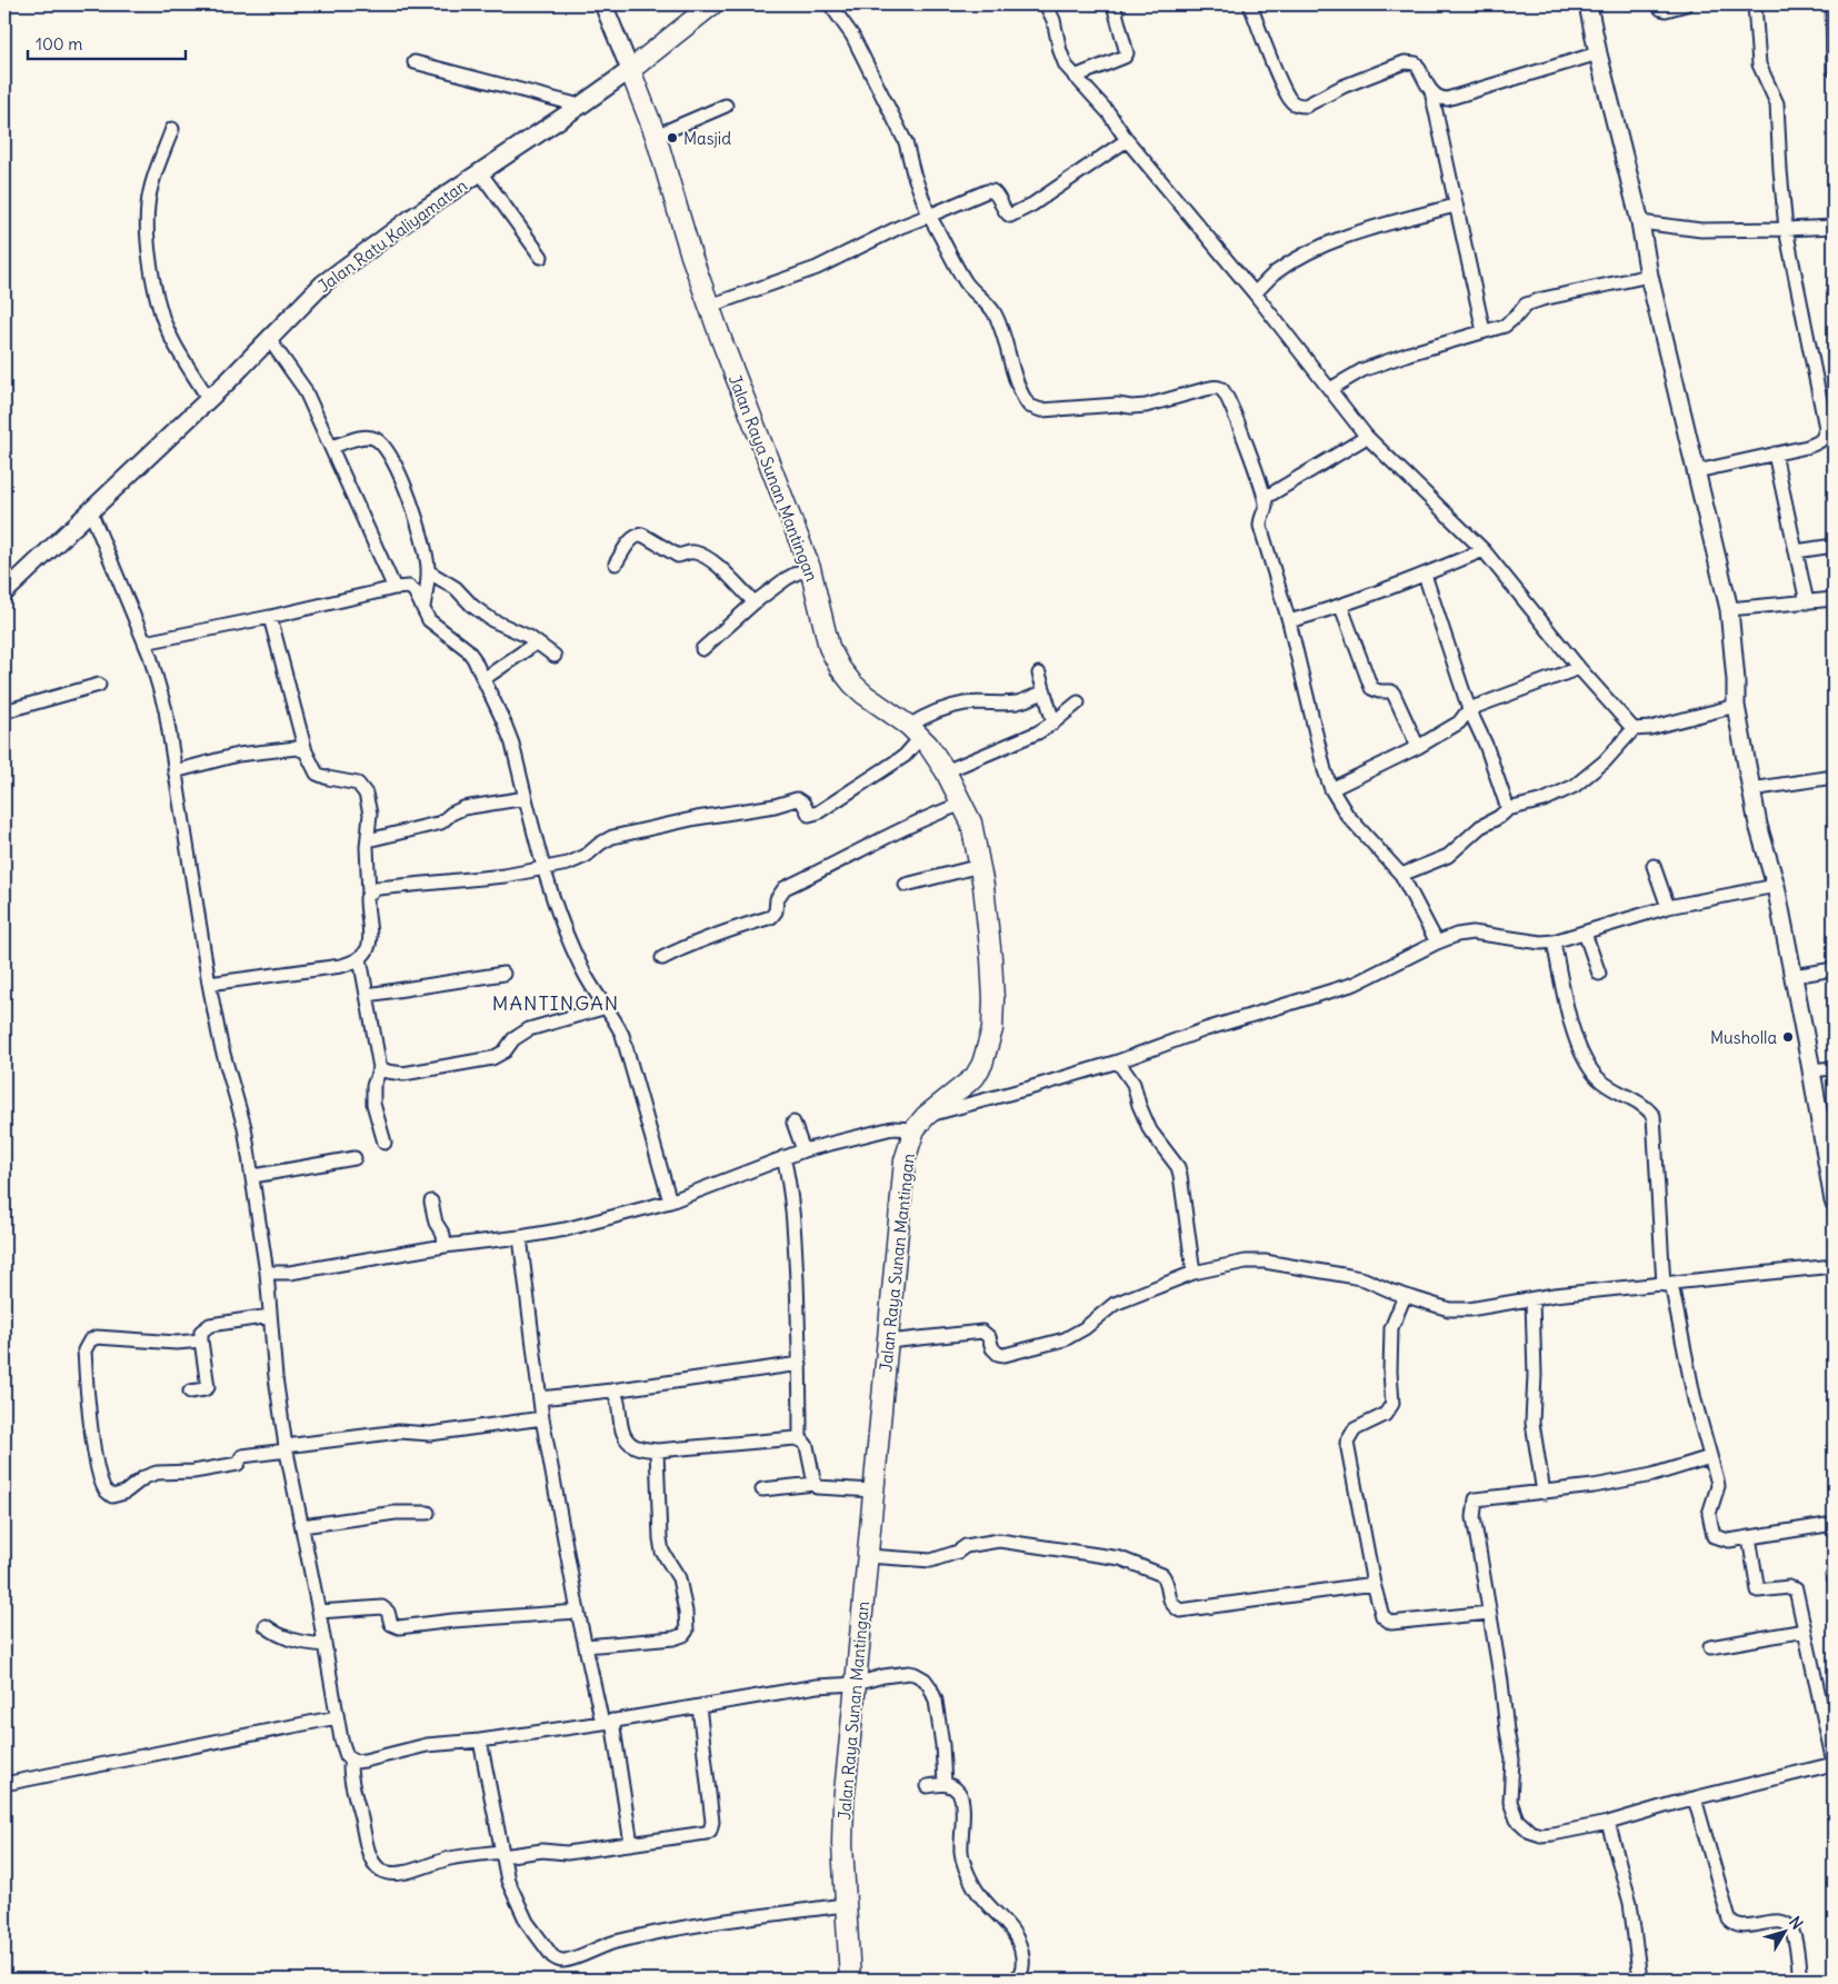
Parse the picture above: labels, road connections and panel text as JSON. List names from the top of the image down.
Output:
{
  "streets": {
    "main road": ["Jalan Ratu Kaliyamatan", "Jalan Raya Sunan Mantingan"]
  },
  "crossings": [
    ["Jalan Ratu Kaliyamatan", "Jalan Raya Sunan Mantingan"]
  ],
  "districts": ["MANTINGAN"],
  "places": ["Masjid", "Musholla"],
  "scale_bar": "100 m",
  "north": "top right"
}
